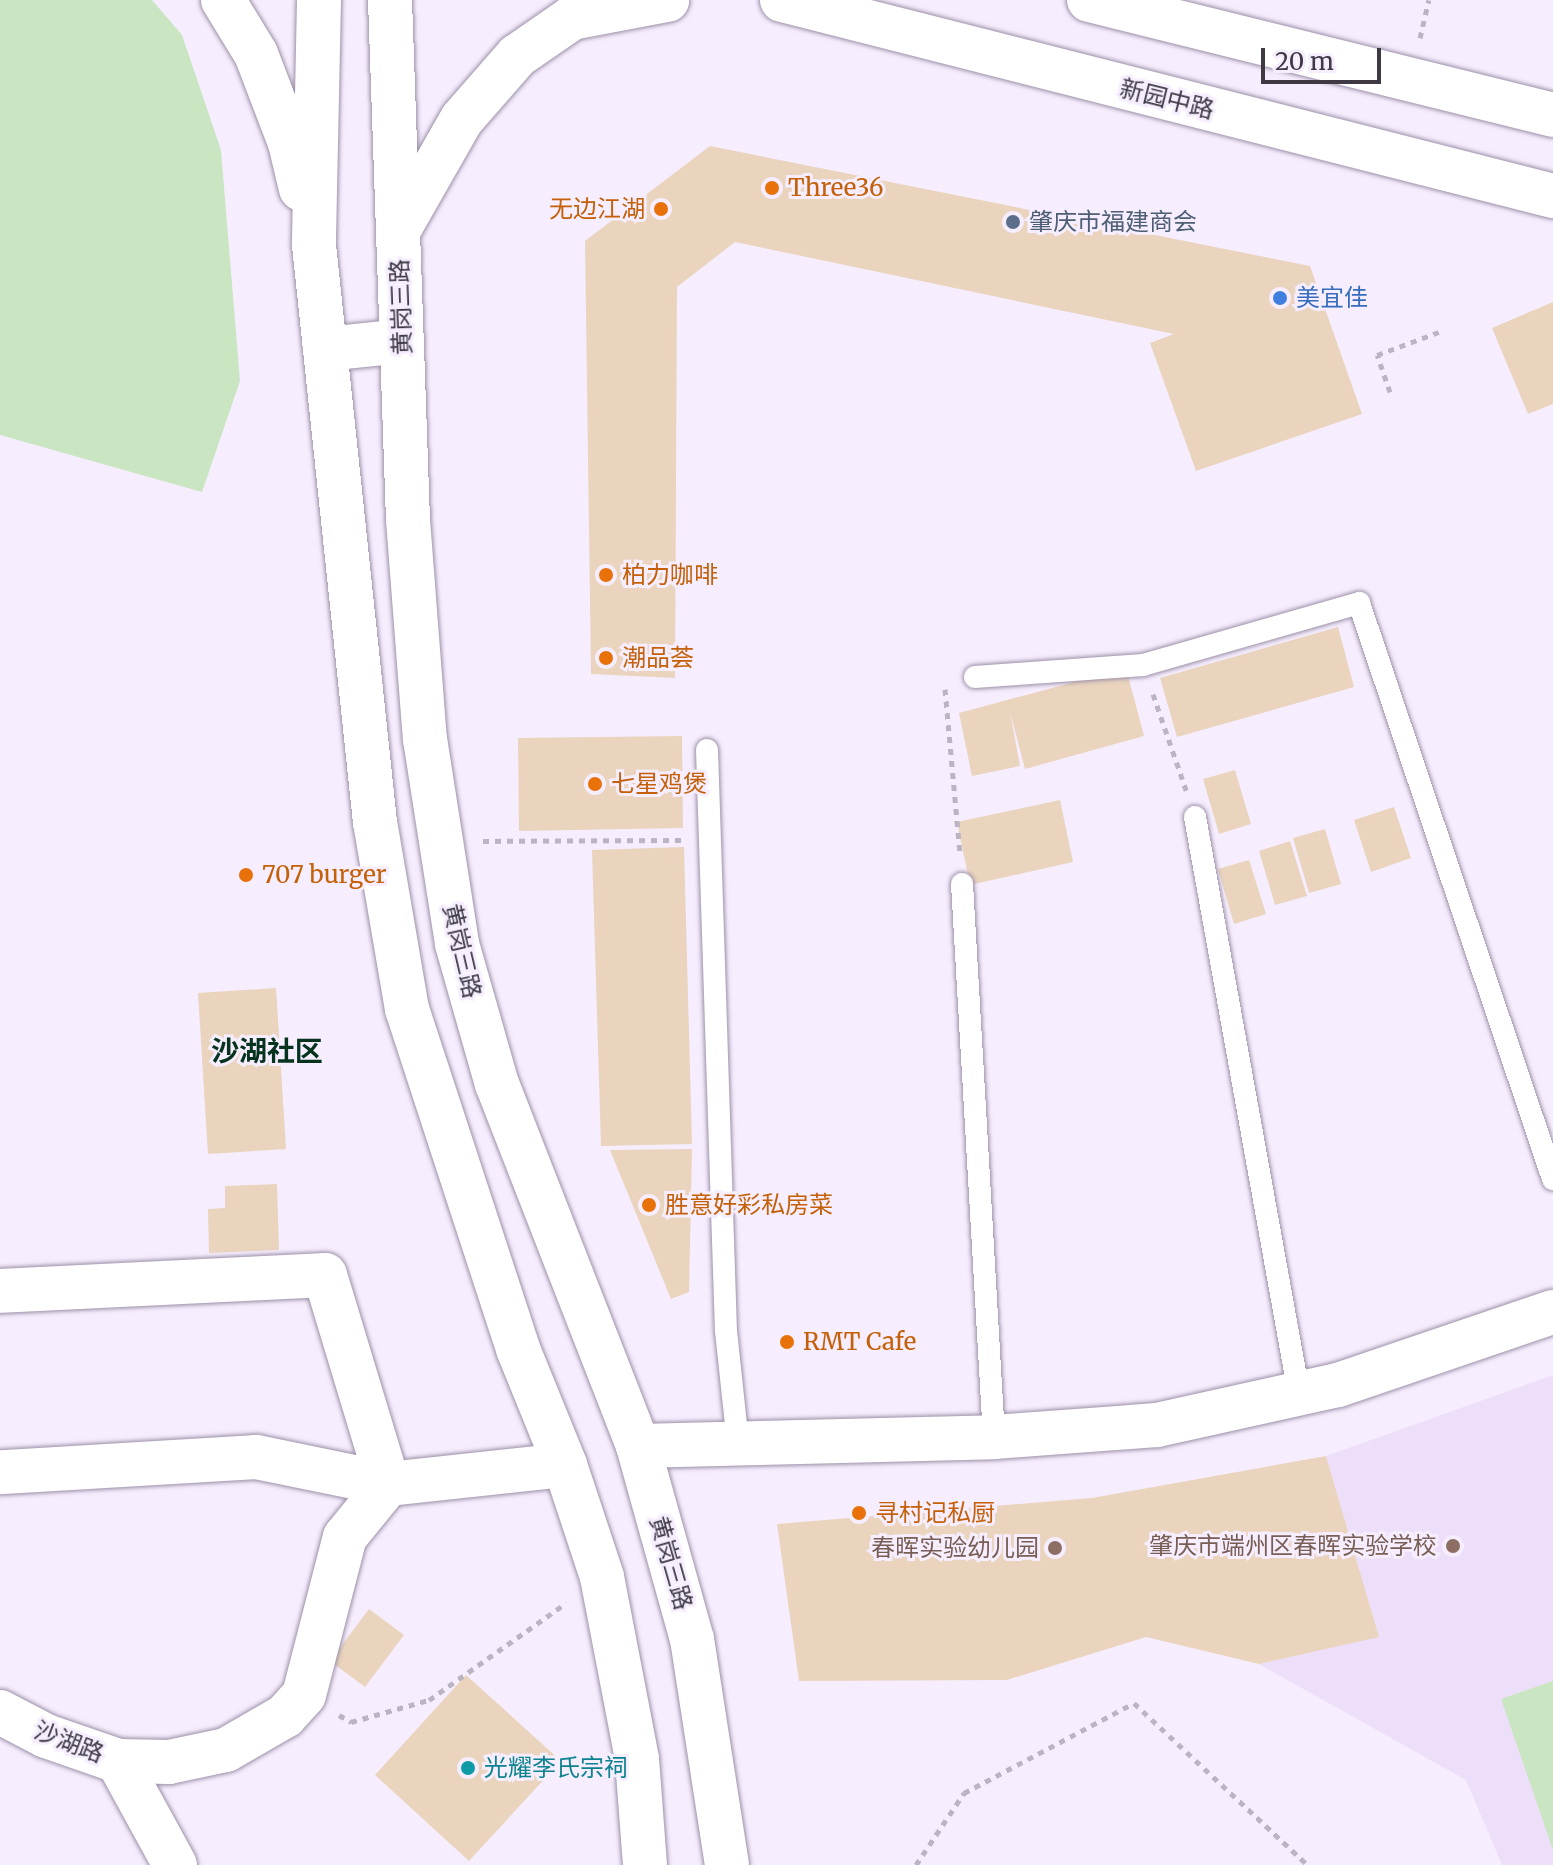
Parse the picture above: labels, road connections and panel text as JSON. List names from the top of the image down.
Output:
{
  "streets": {
    "main road": ["新园中路", "黄岗三路", "沙湖路"]
  },
  "districts": ["沙湖社区"],
  "places": [
    "Three36",
    "无边江湖",
    "肇庆市福建商会",
    "美宜佳",
    "柏力咖啡",
    "潮品荟",
    "七星鸡煲",
    "707 burger",
    "胜意好彩私房菜",
    "RMT Cafe",
    "寻村记私厨",
    "肇庆市端州区春晖实验学校",
    "春晖实验幼儿园",
    "光耀李氏宗祠"
  ],
  "scale_bar": "20 m"
}
